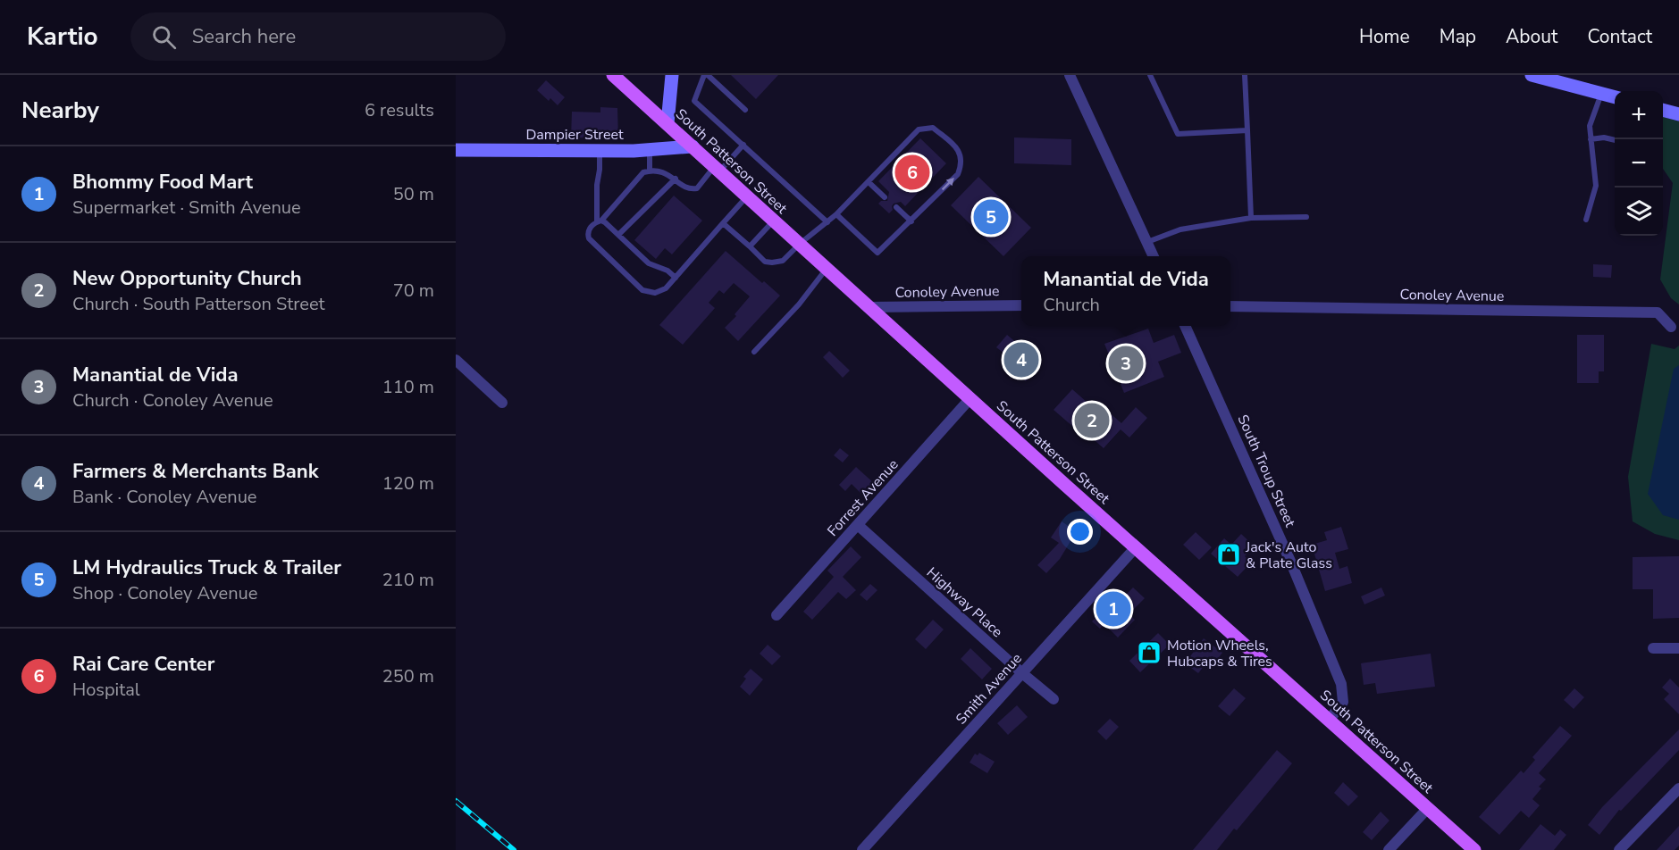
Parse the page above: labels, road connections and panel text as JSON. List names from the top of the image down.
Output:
{
  "streets": {
    "main road": ["Dampier Street", "South Patterson Street"],
    "street": [
      "Conoley Avenue",
      "South Troup Street",
      "Forrest Avenue",
      "Highway Place",
      "Smith Avenue"
    ]
  },
  "crossings": [
    ["Dampier Street", "South Patterson Street"],
    ["South Patterson Street", "Conoley Avenue"],
    ["South Patterson Street", "South Troup Street"],
    ["South Patterson Street", "Forrest Avenue"],
    ["South Patterson Street", "Smith Avenue"],
    ["Forrest Avenue", "Highway Place"],
    ["Highway Place", "Smith Avenue"]
  ],
  "places": {
    "shop": ["Jack's Auto & Plate Glass", "Motion Wheels, Hubcaps & Tires"]
  },
  "page": {
    "header": "Kartio",
    "search": "Search here",
    "nav": [
      "Home",
      "Map",
      "About",
      "Contact"
    ],
    "heading": ["Nearby", "6 results"],
    "map_buttons": ["+", "−"],
    "list": [
      {
        "mark": "1",
        "name": "Bhommy Food Mart",
        "note": "Supermarket · Smith Avenue",
        "value": "50 m"
      },
      {
        "mark": "2",
        "name": "New Opportunity Church",
        "note": "Church · South Patterson Street",
        "value": "70 m"
      },
      {
        "mark": "3",
        "name": "Manantial de Vida",
        "note": "Church · Conoley Avenue",
        "value": "110 m"
      },
      {
        "mark": "4",
        "name": "Farmers & Merchants Bank",
        "note": "Bank · Conoley Avenue",
        "value": "120 m"
      },
      {
        "mark": "5",
        "name": "LM Hydraulics Truck & Trailer",
        "note": "Shop · Conoley Avenue",
        "value": "210 m"
      },
      {
        "mark": "6",
        "name": "Rai Care Center",
        "note": "Hospital",
        "value": "250 m"
      }
    ],
    "pins": [
      "6",
      "5",
      "4",
      "3",
      "2",
      "1"
    ],
    "popup": ["Manantial de Vida", "Church"]
  }
}
